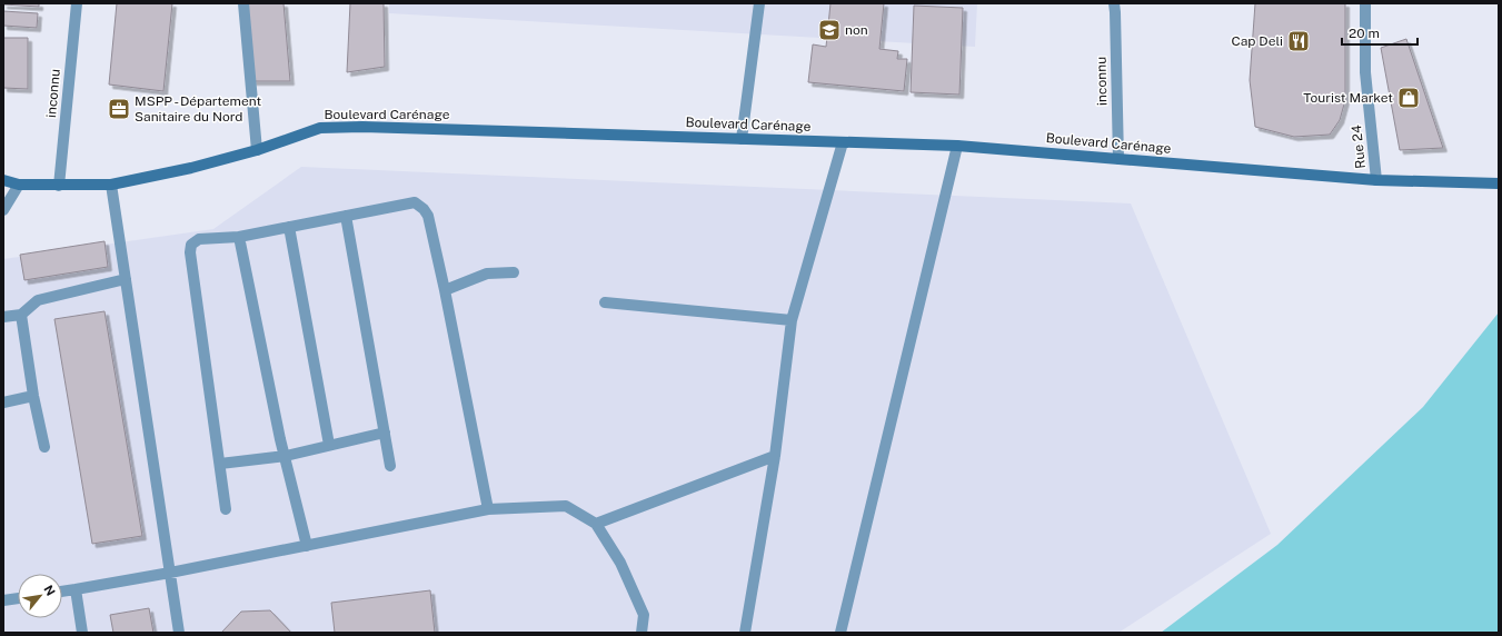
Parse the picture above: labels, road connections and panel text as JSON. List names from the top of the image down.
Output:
{
  "streets": {
    "street": ["inconnu", "Boulevard Carénage", "Rue 24"]
  },
  "crossings": [
    ["inconnu", "Boulevard Carénage"],
    ["Boulevard Carénage", "Rue 24"]
  ],
  "places": {
    "school or university": ["non"],
    "restaurant": ["Cap Deli"],
    "shop": ["Tourist Market"],
    "office": ["MSPP - Département Sanitaire du Nord"]
  },
  "scale_bar": "20 m",
  "north": "top right"
}
